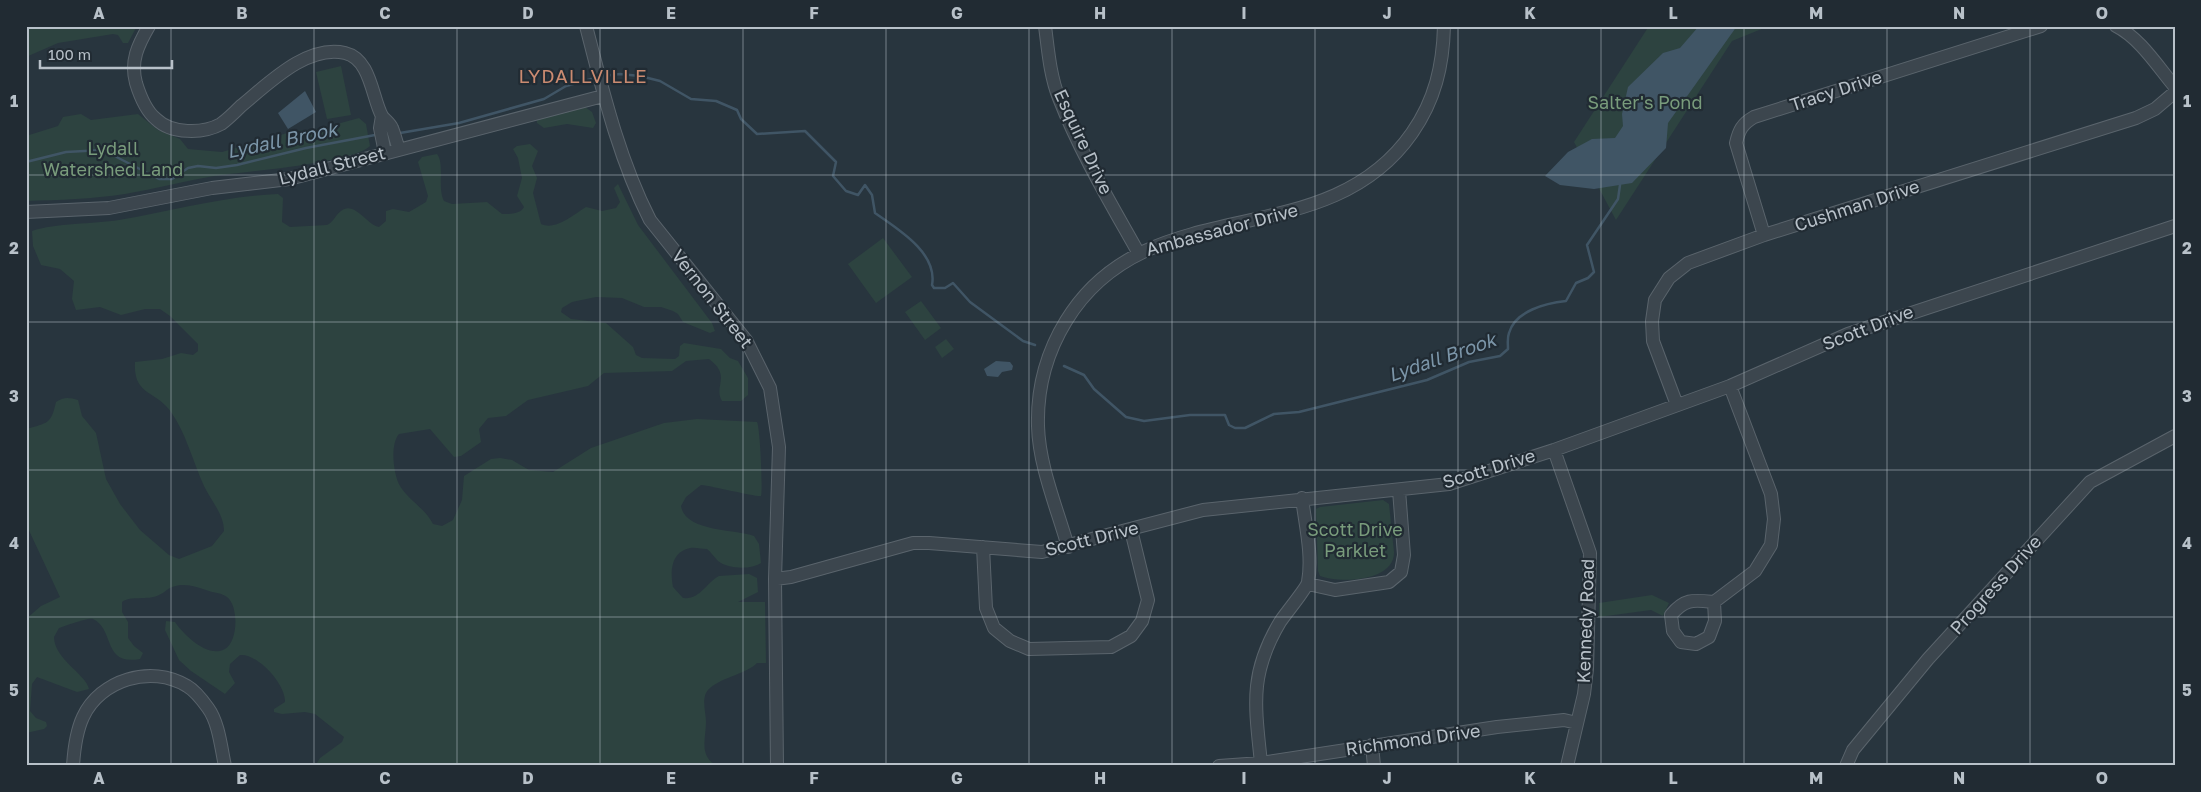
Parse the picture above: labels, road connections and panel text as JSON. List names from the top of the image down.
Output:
{
  "streets": {
    "street": [
      "Tracy Drive",
      "Esquire Drive",
      "Lydall Street",
      "Cushman Drive",
      "Ambassador Drive",
      "Vernon Street",
      "Scott Drive",
      "Progress Drive",
      "Kennedy Road",
      "Richmond Drive"
    ]
  },
  "crossings": [
    ["Tracy Drive", "Cushman Drive"],
    ["Esquire Drive", "Ambassador Drive"],
    ["Lydall Street", "Vernon Street"],
    ["Cushman Drive", "Scott Drive"],
    ["Ambassador Drive", "Scott Drive"],
    ["Vernon Street", "Scott Drive"],
    ["Scott Drive", "Kennedy Road"],
    ["Kennedy Road", "Richmond Drive"]
  ],
  "districts": ["LYDALLVILLE"],
  "water": ["Lydall Brook"],
  "parks": ["Salter's Pond", "Lydall Watershed Land", "Scott Drive Parklet"],
  "scale_bar": "100 m",
  "grid": {
    "columns": [
      "A",
      "B",
      "C",
      "D",
      "E",
      "F",
      "G",
      "H",
      "I",
      "J",
      "K",
      "L",
      "M",
      "N",
      "O"
    ],
    "rows": [
      "1",
      "2",
      "3",
      "4",
      "5"
    ]
  }
}
